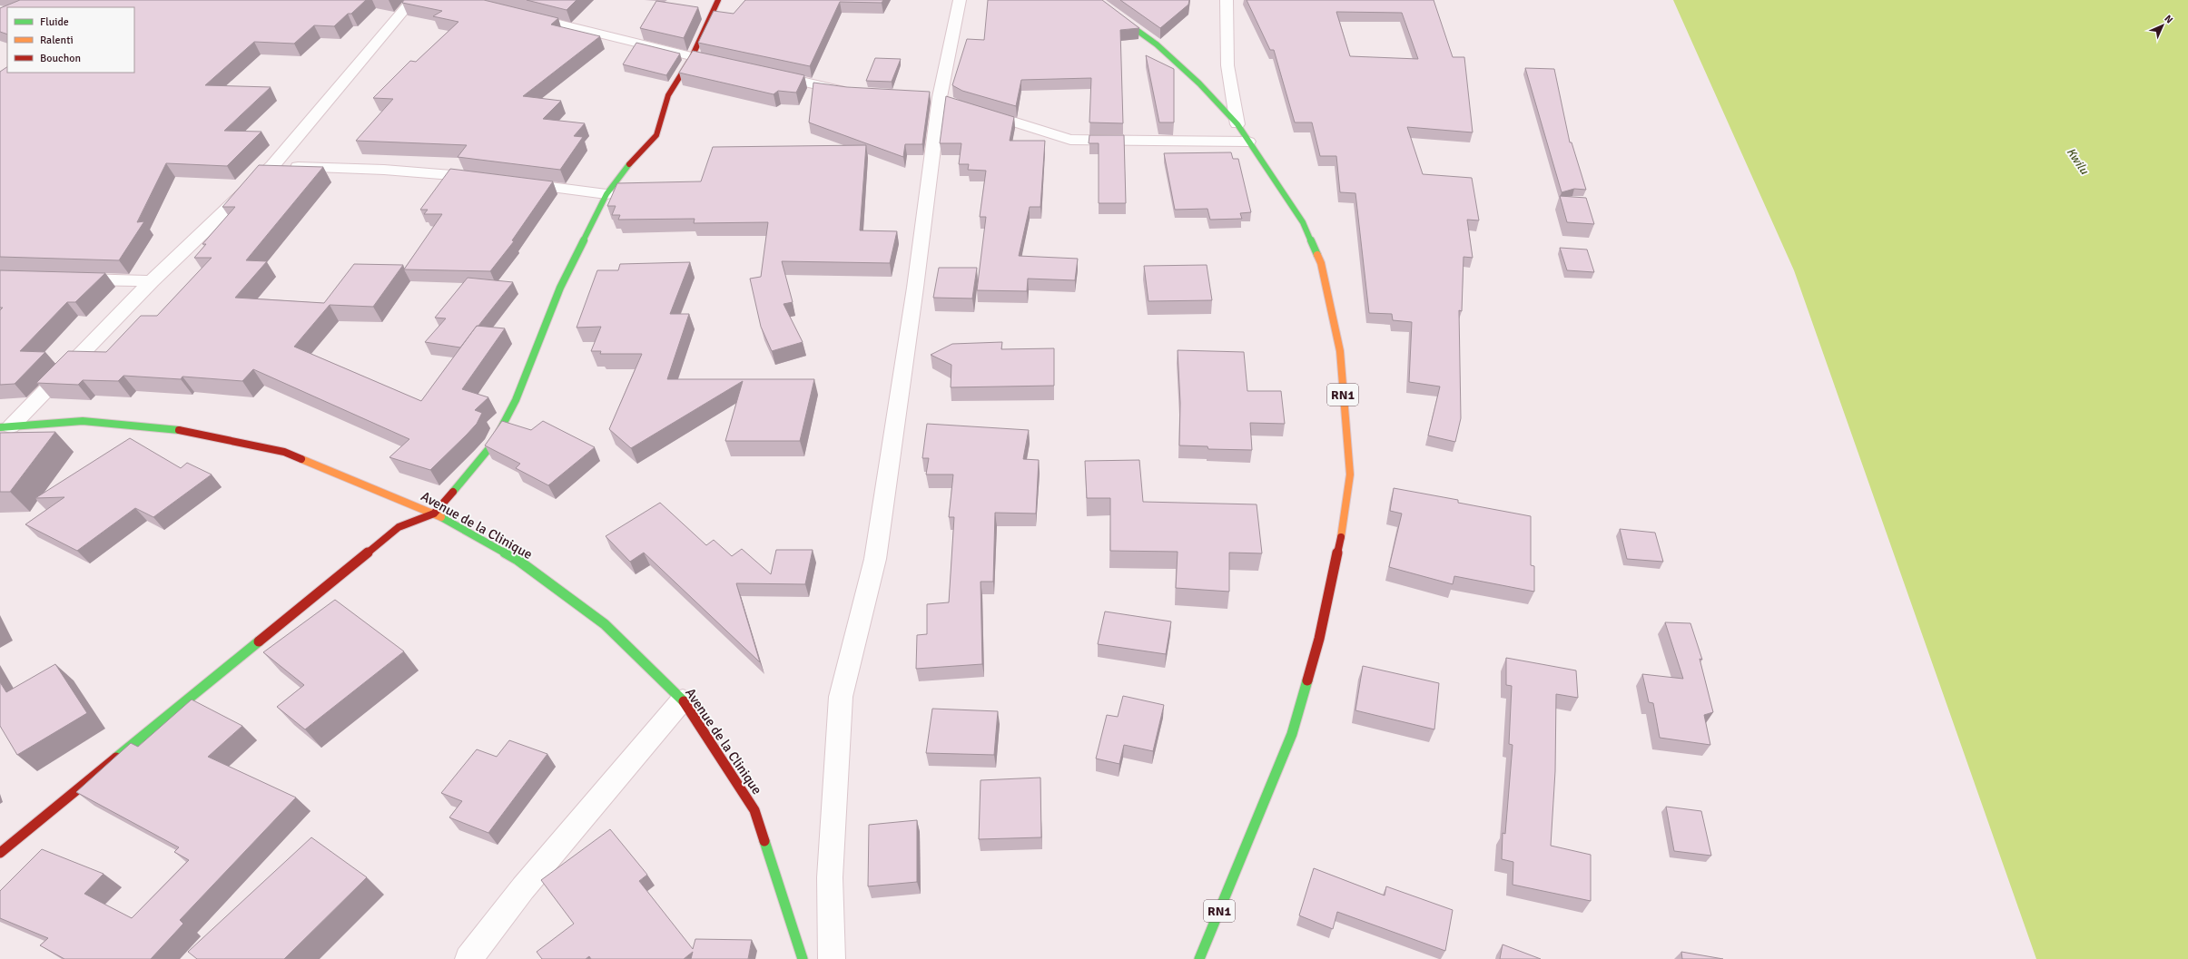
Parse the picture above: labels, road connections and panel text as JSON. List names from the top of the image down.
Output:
{
  "streets": {
    "main road": ["RN1", "Avenue de la Clinique"]
  },
  "water": ["Kwilu"],
  "legend": ["Fluide", "Ralenti", "Bouchon"],
  "north": "top right"
}
